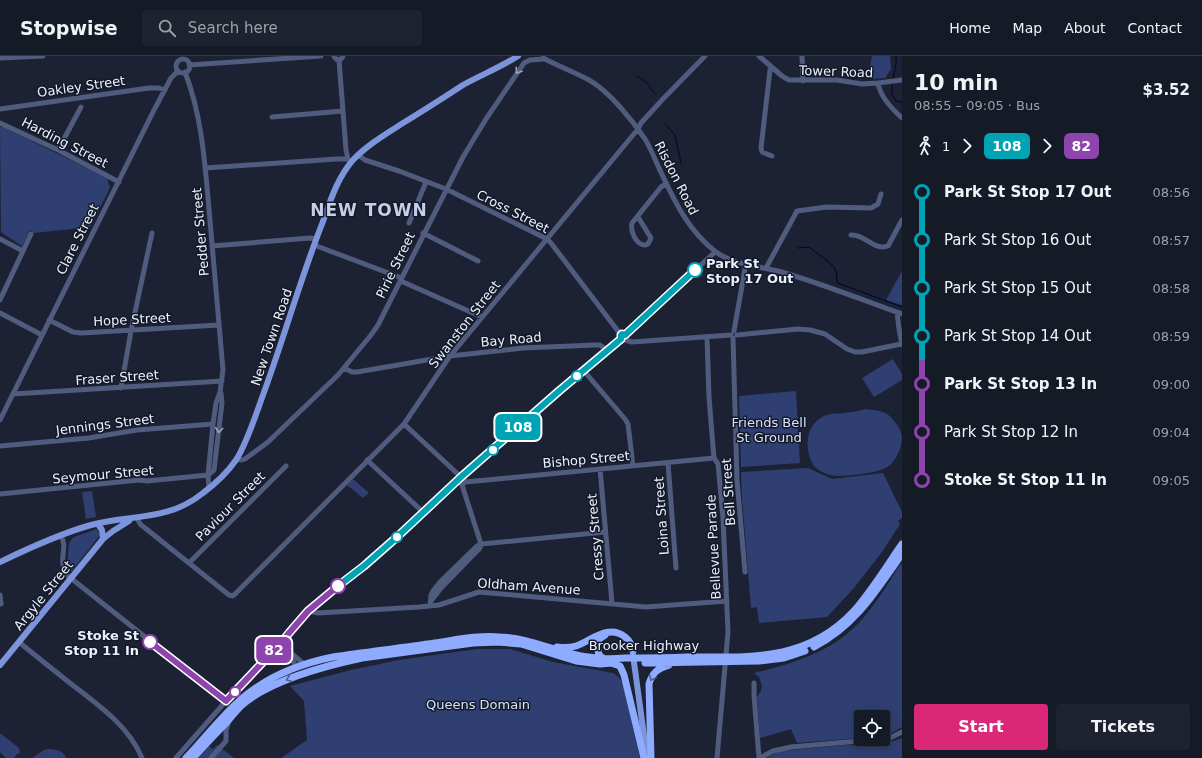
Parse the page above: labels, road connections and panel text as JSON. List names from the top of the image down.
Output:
{
  "streets": {
    "highway": ["Brooker Highway"],
    "main road": ["New Town Road", "Argyle Street"],
    "street": [
      "Tower Road",
      "Oakley Street",
      "Harding Street",
      "Risdon Road",
      "Cross Street",
      "Pedder Street",
      "Clare Street",
      "Pirie Street",
      "Hope Street",
      "Swanston Street",
      "Bay Road",
      "Fraser Street",
      "Jennings Street",
      "Bishop Street",
      "Seymour Street",
      "Bell Street",
      "Paviour Street",
      "Loina Street",
      "Cressy Street",
      "Bellevue Parade",
      "Oldham Avenue"
    ]
  },
  "crossings": [
    ["Oakley Street", "Clare Street"],
    ["Harding Street", "Clare Street"],
    ["Risdon Road", "Pirie Street"],
    ["Risdon Road", "Swanston Street"],
    ["Risdon Road", "Bell Street"],
    ["Cross Street", "Pirie Street"],
    ["Cross Street", "Swanston Street"],
    ["Cross Street", "New Town Road"],
    ["Pedder Street", "Clare Street"],
    ["Pedder Street", "Hope Street"],
    ["Pedder Street", "New Town Road"],
    ["Pedder Street", "Fraser Street"],
    ["Pedder Street", "Jennings Street"],
    ["Pedder Street", "Seymour Street"],
    ["Clare Street", "Hope Street"],
    ["Clare Street", "Fraser Street"],
    ["Pirie Street", "New Town Road"],
    ["Pirie Street", "Bay Road"],
    ["Swanston Street", "Bay Road"],
    ["Swanston Street", "Paviour Street"],
    ["New Town Road", "Argyle Street"],
    ["Bishop Street", "Loina Street"],
    ["Bishop Street", "Cressy Street"],
    ["Bishop Street", "Bellevue Parade"],
    ["Cressy Street", "Oldham Avenue"],
    ["Bellevue Parade", "Oldham Avenue"]
  ],
  "districts": ["NEW TOWN"],
  "parks": ["Friends Bell St Ground", "Queens Domain"],
  "places": ["Park St Stop 17 Out", "Stoke St Stop 11 In"],
  "lines": ["bus line 108", "bus line 82"],
  "page": {
    "header": "Stopwise",
    "search": "Search here",
    "nav": [
      "Home",
      "Map",
      "About",
      "Contact"
    ],
    "on_map": ["108", "82"],
    "heading": ["10 min", "08:55 – 09:05 · Bus", "$3.52"],
    "legs": ["1", "108", "82"],
    "list": [
      {
        "name": "Park St Stop 17 Out",
        "value": "08:56"
      },
      {
        "name": "Park St Stop 16 Out",
        "value": "08:57"
      },
      {
        "name": "Park St Stop 15 Out",
        "value": "08:58"
      },
      {
        "name": "Park St Stop 14 Out",
        "value": "08:59"
      },
      {
        "name": "Park St Stop 13 In",
        "value": "09:00"
      },
      {
        "name": "Park St Stop 12 In",
        "value": "09:04"
      },
      {
        "name": "Stoke St Stop 11 In",
        "value": "09:05"
      }
    ],
    "buttons": ["Start", "Tickets"]
  }
}
